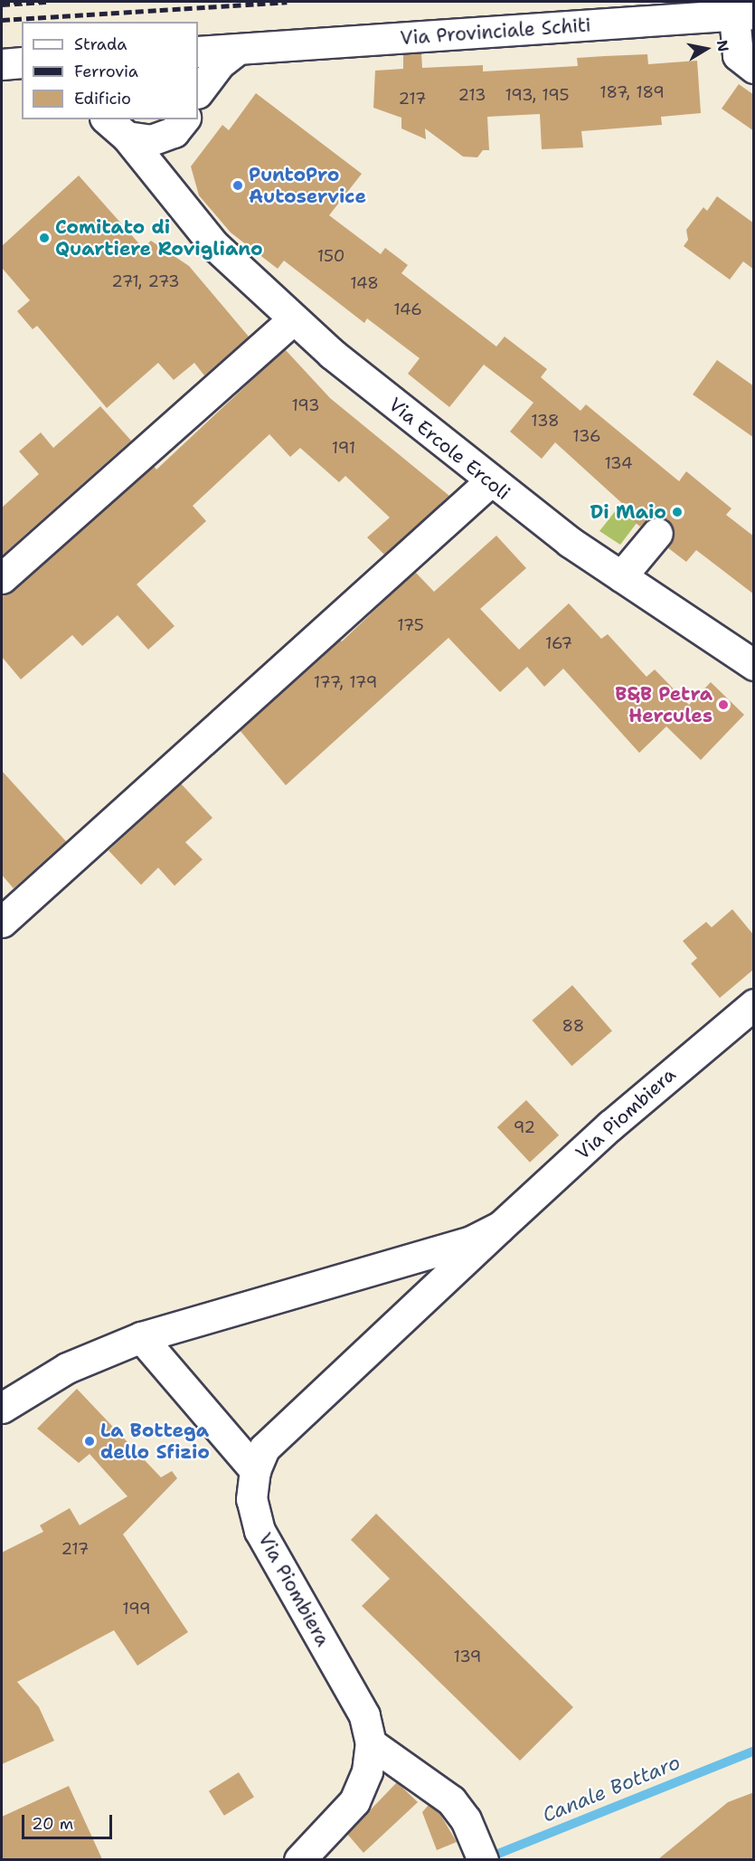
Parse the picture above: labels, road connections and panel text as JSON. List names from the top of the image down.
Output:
{
  "streets": {
    "street": ["Via Provinciale Schiti", "Via Ercole Ercoli", "Via Piombiera"]
  },
  "water": ["Canale Bottaro"],
  "places": [
    "PuntoPro Autoservice",
    "Comitato di Quartiere Rovigliano",
    "Di Maio",
    "B&B Petra Hercules",
    "La Bottega dello Sfizio"
  ],
  "house_numbers": [
    "187, 189",
    "213",
    "193, 195",
    "217",
    "150",
    "271, 273",
    "148",
    "146",
    "193",
    "138",
    "136",
    "191",
    "134",
    "175",
    "167",
    "177, 179",
    "88",
    "92",
    "217",
    "199",
    "139"
  ],
  "legend": ["Strada", "Ferrovia", "Edificio"],
  "scale_bar": "20 m",
  "north": "right"
}
